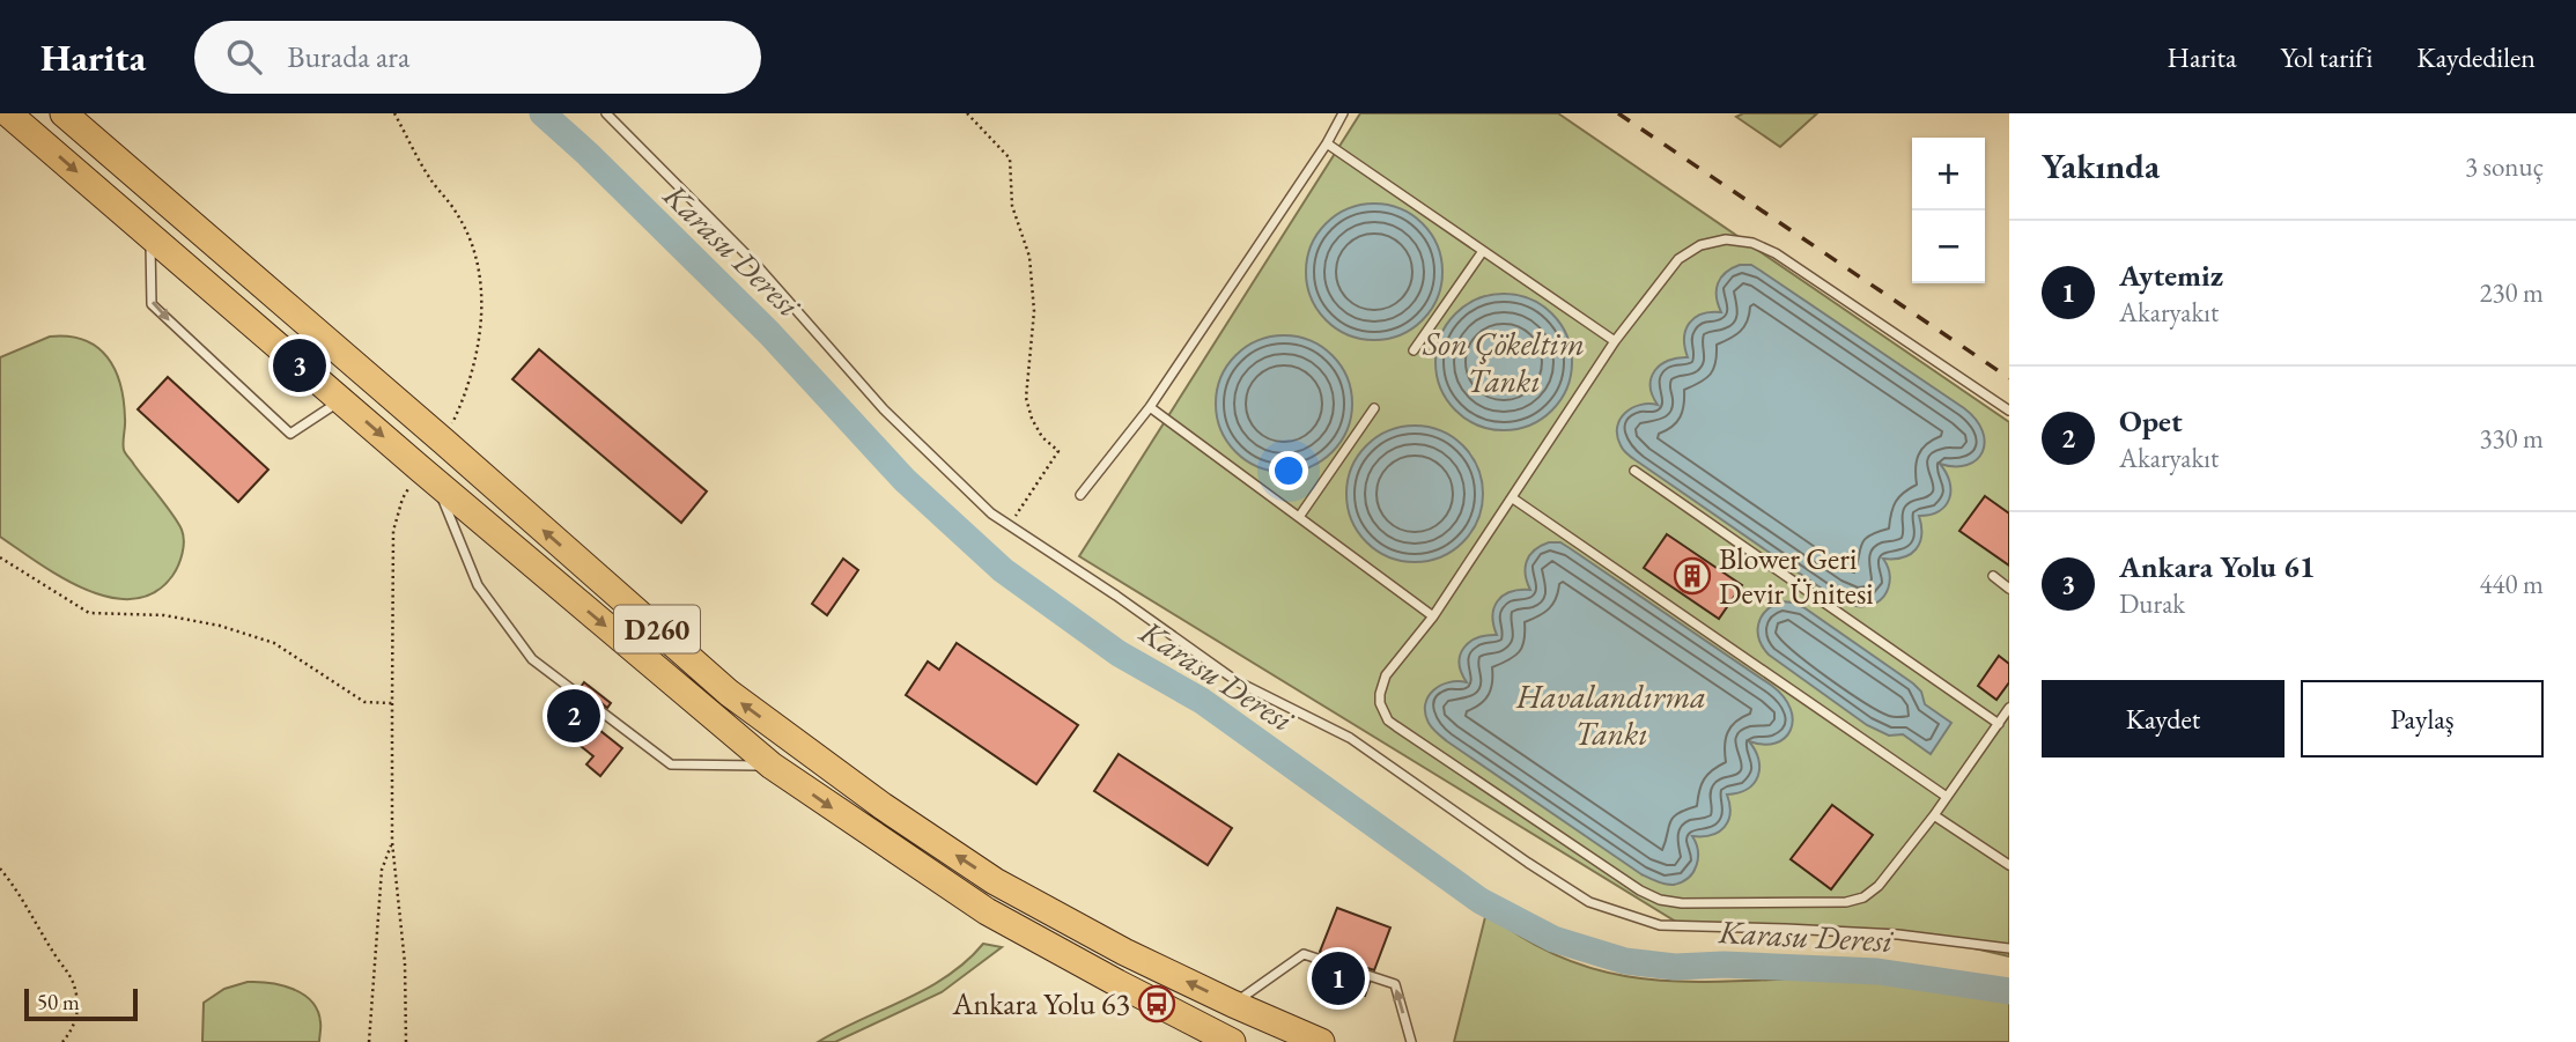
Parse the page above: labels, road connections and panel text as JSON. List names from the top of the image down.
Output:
{
  "streets": {
    "highway": ["D260"]
  },
  "water": ["Karasu Deresi", "Son Çökeltim Tankı", "Havalandırma Tankı"],
  "places": {
    "building": ["Blower Geri Devir Ünitesi"],
    "bus stop": ["Ankara Yolu 63"]
  },
  "scale_bar": "50 m",
  "page": {
    "header": "Harita",
    "search": "Burada ara",
    "nav": ["Harita", "Yol tarifi", "Kaydedilen"],
    "heading": ["Yakında", "3 sonuç"],
    "map_buttons": ["+", "−"],
    "list": [
      {
        "mark": "1",
        "name": "Aytemiz",
        "note": "Akaryakıt",
        "value": "230 m"
      },
      {
        "mark": "2",
        "name": "Opet",
        "note": "Akaryakıt",
        "value": "330 m"
      },
      {
        "mark": "3",
        "name": "Ankara Yolu 61",
        "note": "Durak",
        "value": "440 m"
      }
    ],
    "pins": ["3", "2", "1"],
    "buttons": ["Kaydet", "Paylaş"],
    "scale": "50 m"
  }
}
